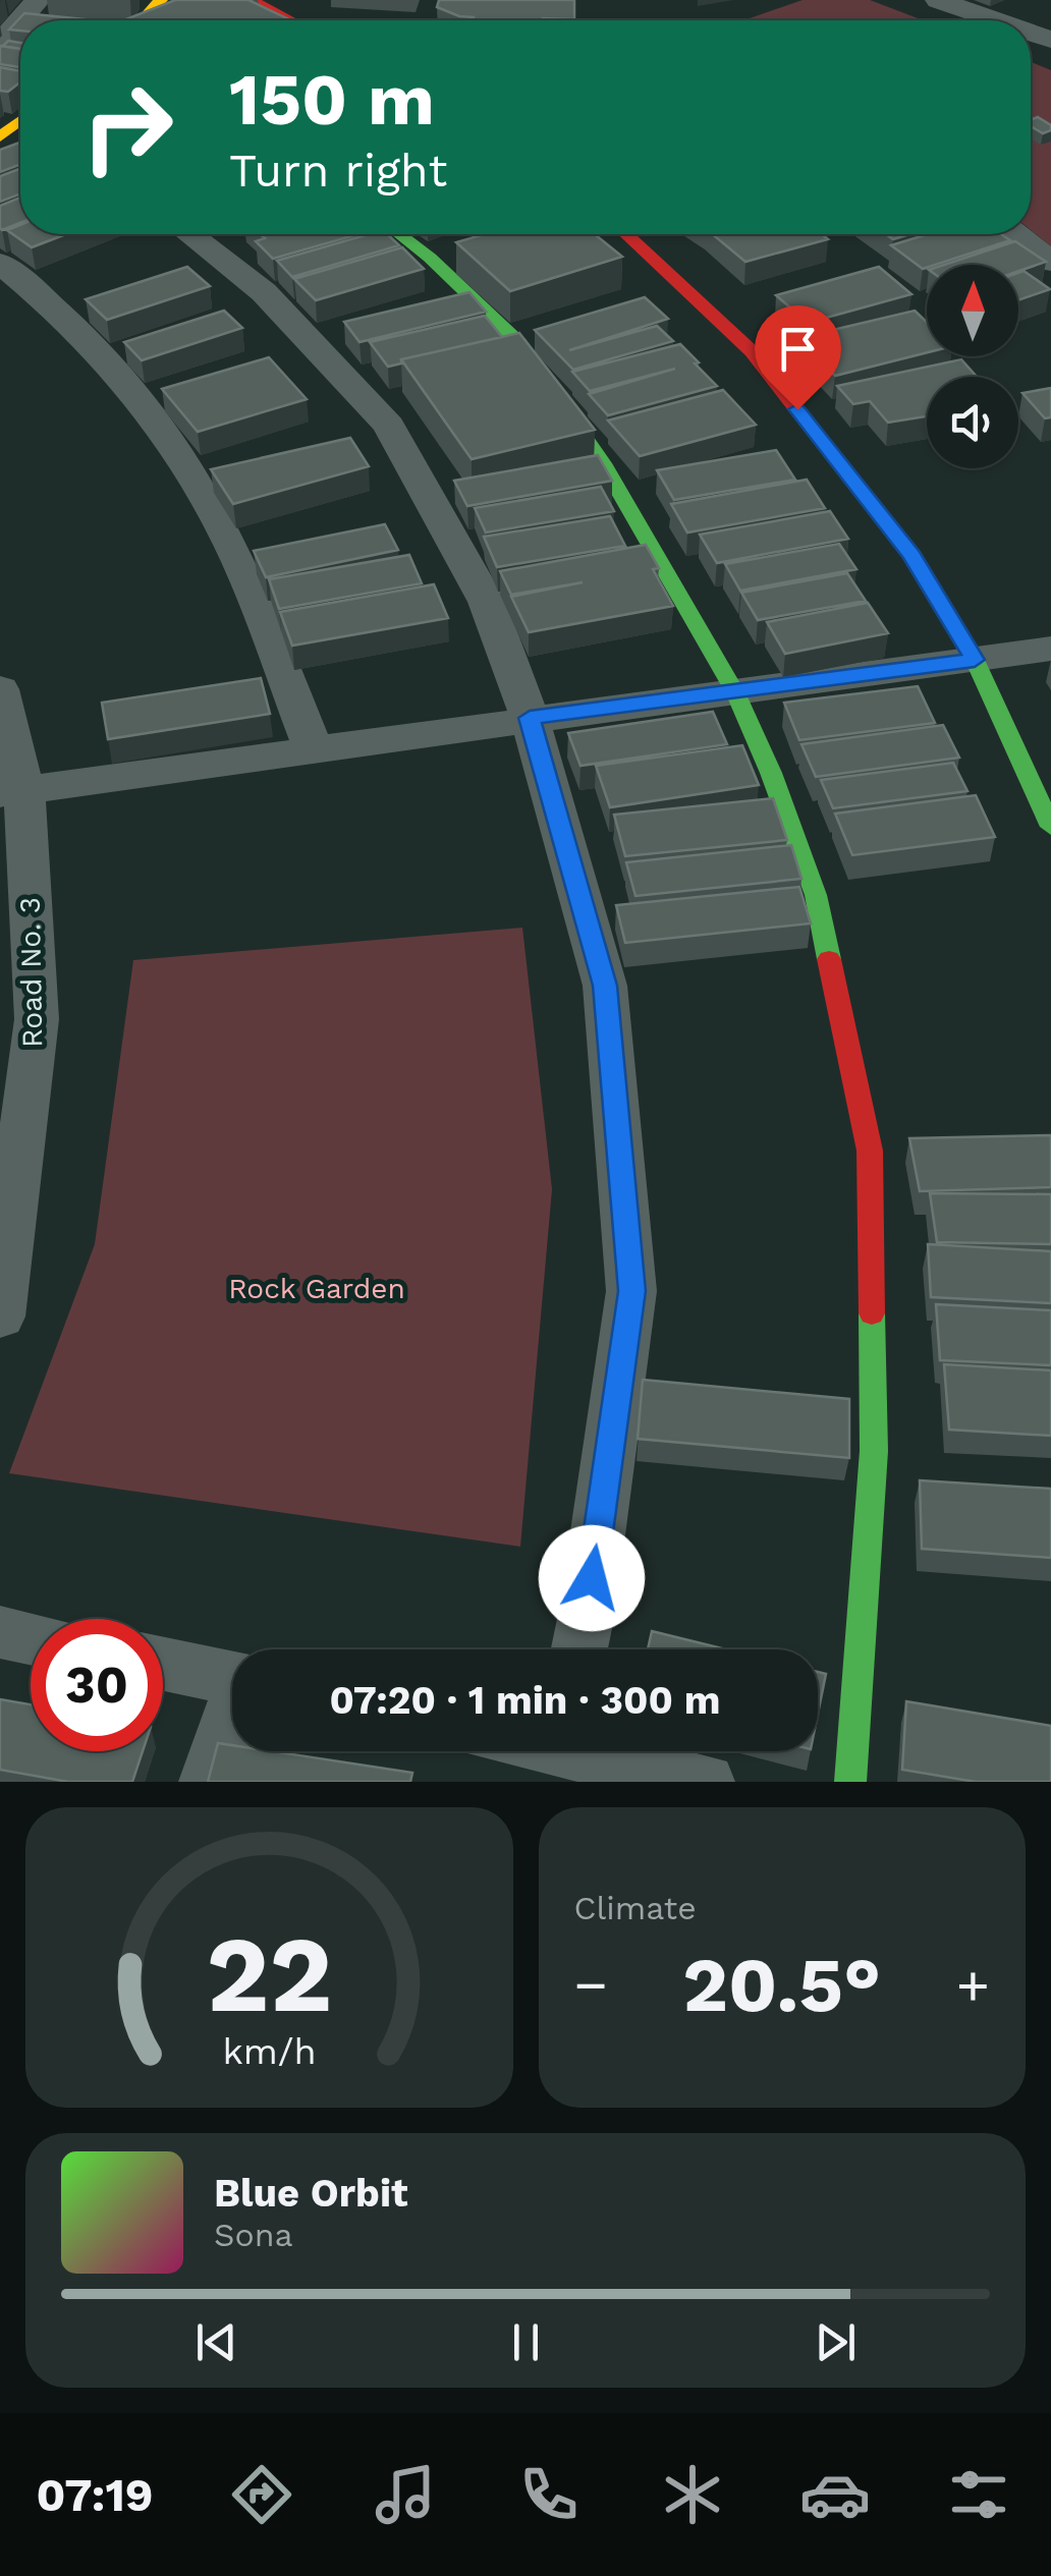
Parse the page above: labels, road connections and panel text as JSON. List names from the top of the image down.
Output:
{
  "streets": {
    "street": ["Road No. 3"]
  },
  "parks": ["Rock Garden"],
  "north": "top",
  "page": {
    "turn": ["150 m", "Turn right"],
    "limit": "30",
    "trip": "07:20 · 1 min · 300 m",
    "tile": "Climate",
    "heat": ["−", "20.5°", "+"],
    "song": ["Blue Orbit", "Sona"],
    "tabs": "07:19",
    "gauge": ["22", "km/h"]
  }
}
